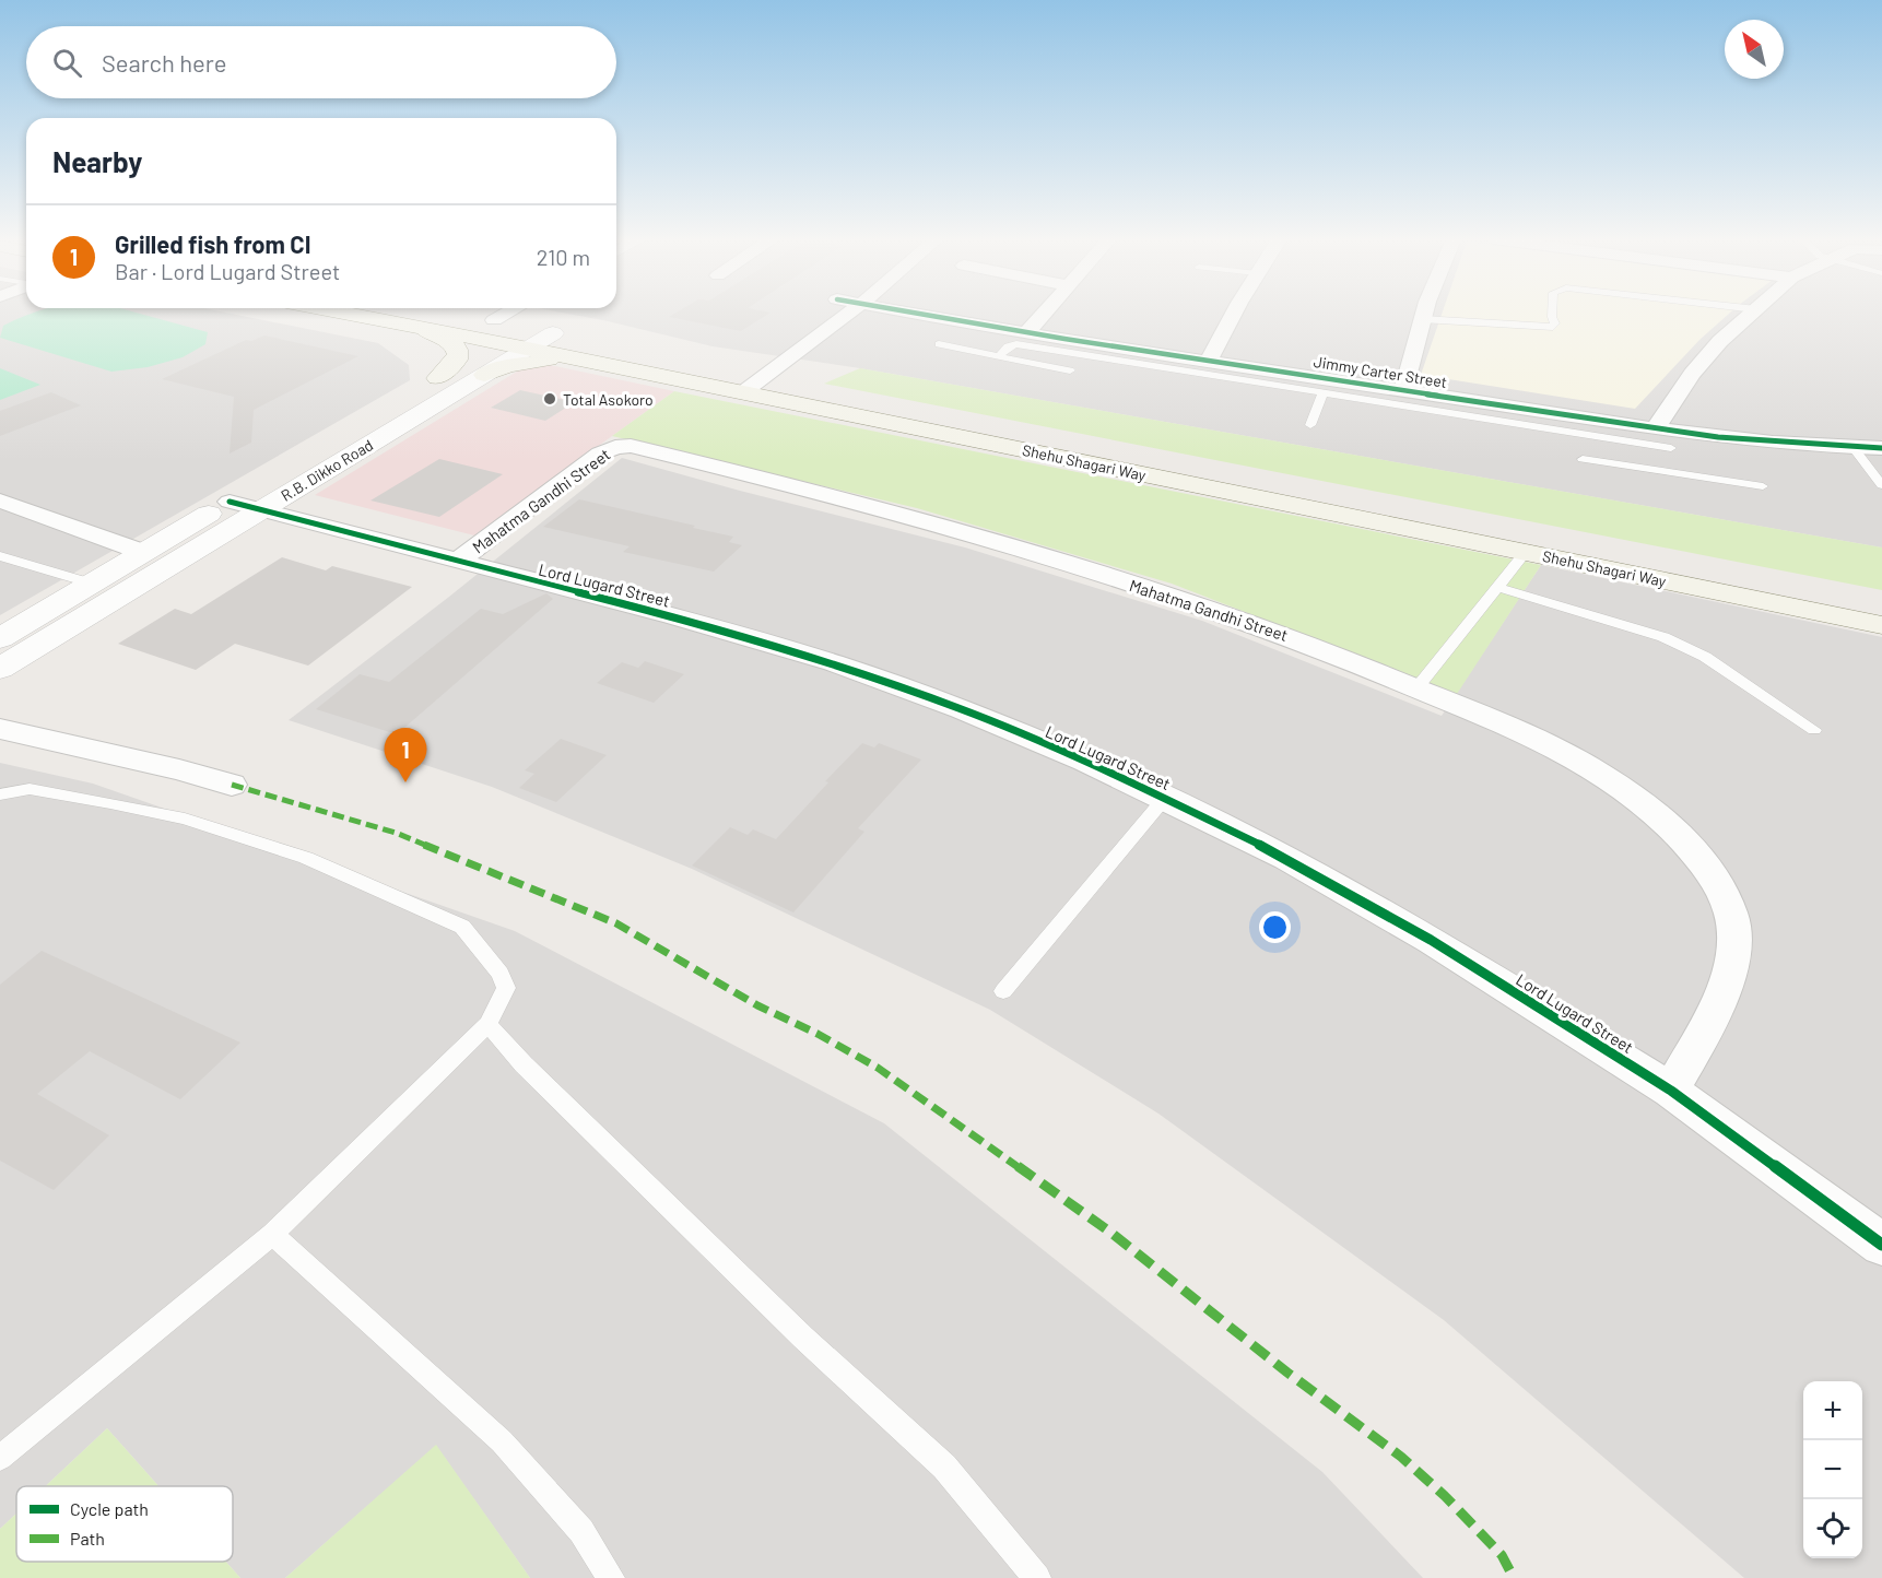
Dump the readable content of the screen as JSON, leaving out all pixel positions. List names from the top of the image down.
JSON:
{
  "streets": {
    "main road": ["Shehu Shagari Way"],
    "street": [
      "Jimmy Carter Street",
      "R.B. Dikko Road",
      "Mahatma Gandhi Street",
      "Lord Lugard Street"
    ]
  },
  "crossings": [
    ["Shehu Shagari Way", "R.B. Dikko Road"],
    ["R.B. Dikko Road", "Lord Lugard Street"],
    ["Mahatma Gandhi Street", "Lord Lugard Street"]
  ],
  "places": ["Total Asokoro"],
  "legend": ["Cycle path", "Path"],
  "north": "top left",
  "page": {
    "search": "Search here",
    "heading": "Nearby",
    "list": [
      {
        "mark": "1",
        "name": "Grilled fish from CI",
        "note": "Bar · Lord Lugard Street",
        "value": "210 m"
      }
    ],
    "pins": "1",
    "map_buttons": ["+", "−"]
  }
}
